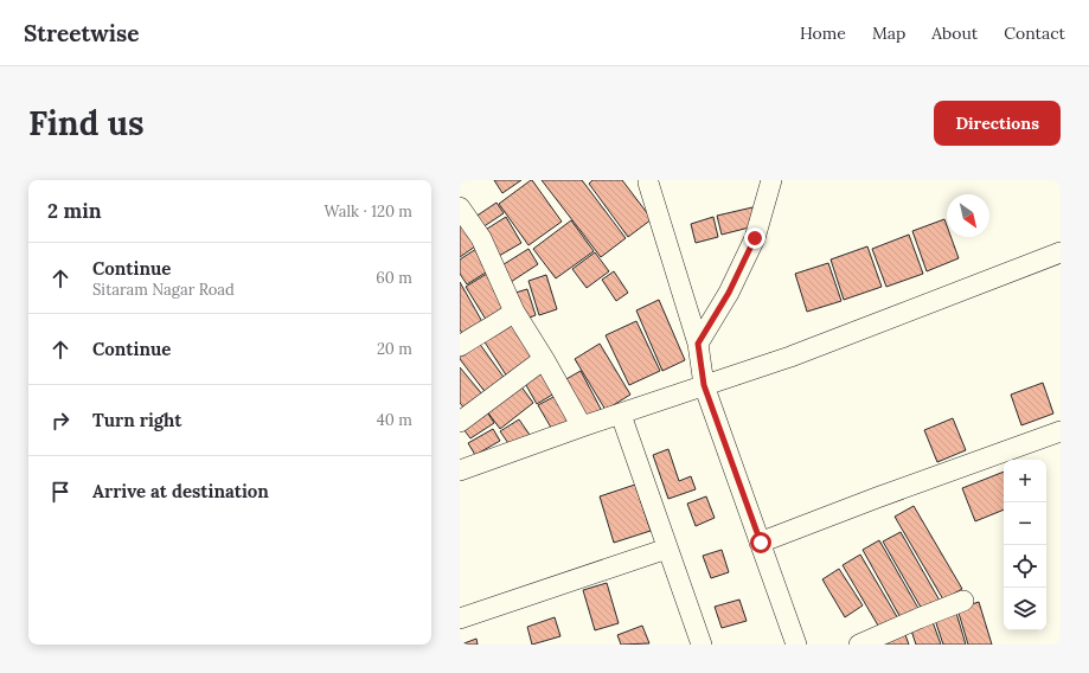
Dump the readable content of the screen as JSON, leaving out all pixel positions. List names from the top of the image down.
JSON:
{
  "north": "bottom right",
  "page": {
    "header": "Streetwise",
    "nav": [
      "Home",
      "Map",
      "About",
      "Contact"
    ],
    "buttons": "Directions",
    "title": "Find us",
    "heading": ["2 min", "Walk · 120 m"],
    "list": [
      ["Continue", "Sitaram Nagar Road", "60 m"],
      ["Continue", "20 m"],
      ["Turn right", "40 m"],
      "Arrive at destination"
    ],
    "map_buttons": ["+", "−"]
  }
}
